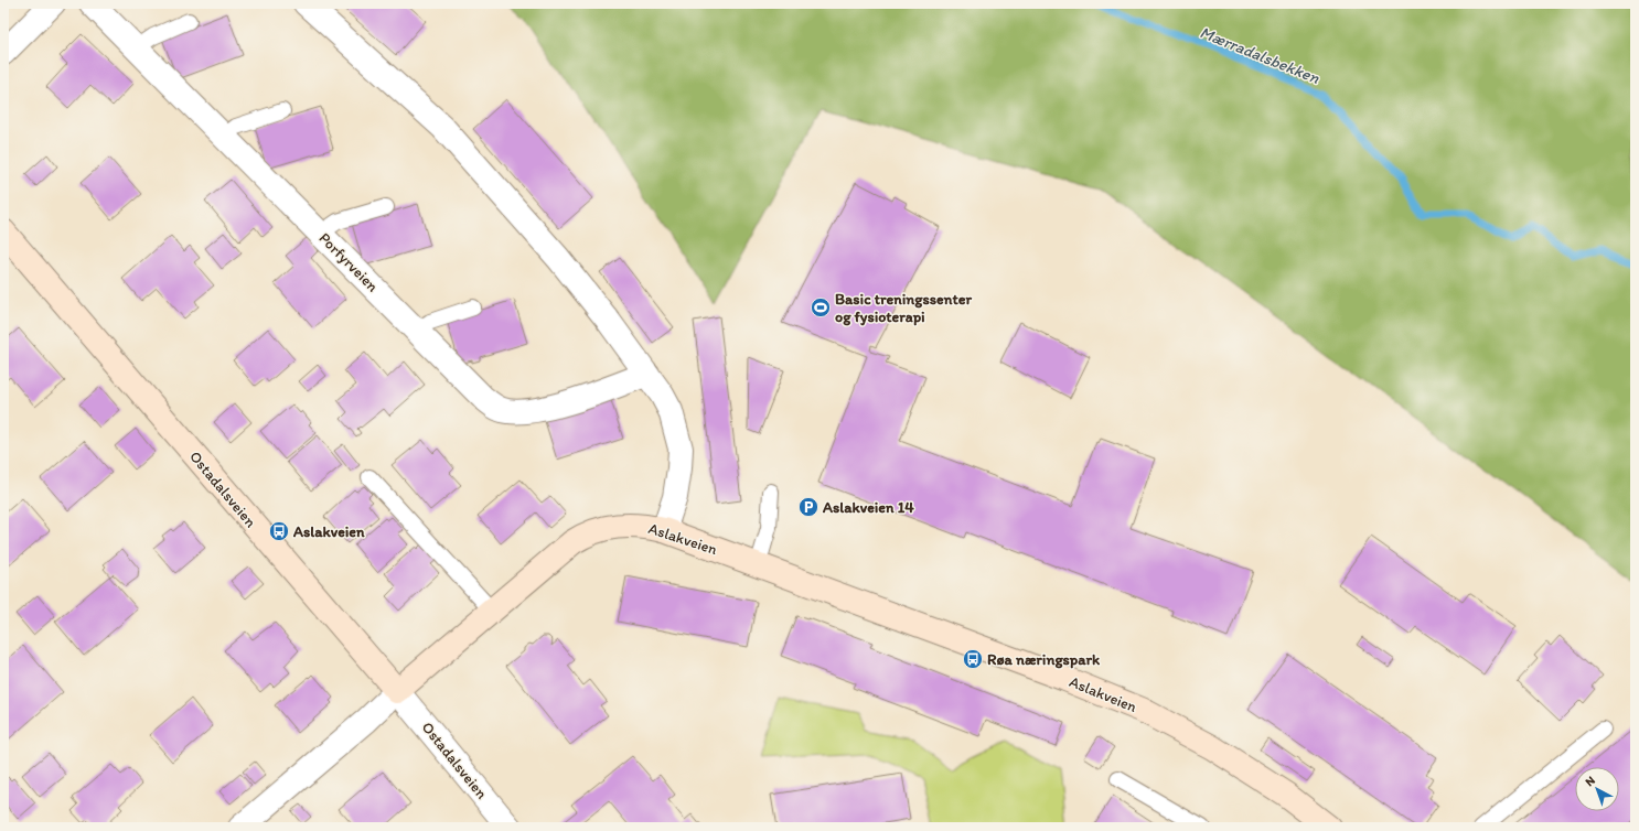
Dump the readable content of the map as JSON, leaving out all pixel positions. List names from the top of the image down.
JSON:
{
  "streets": {
    "street": ["Porfyrveien", "Ostadalsveien", "Aslakveien"]
  },
  "crossings": [
    ["Ostadalsveien", "Aslakveien"]
  ],
  "water": ["Mærradalsbekken"],
  "places": {
    "sports": ["Basic treningssenter og fysioterapi"],
    "parking": ["Aslakveien 14"],
    "bus stop": ["Aslakveien", "Røa næringspark"]
  },
  "north": "top left"
}
